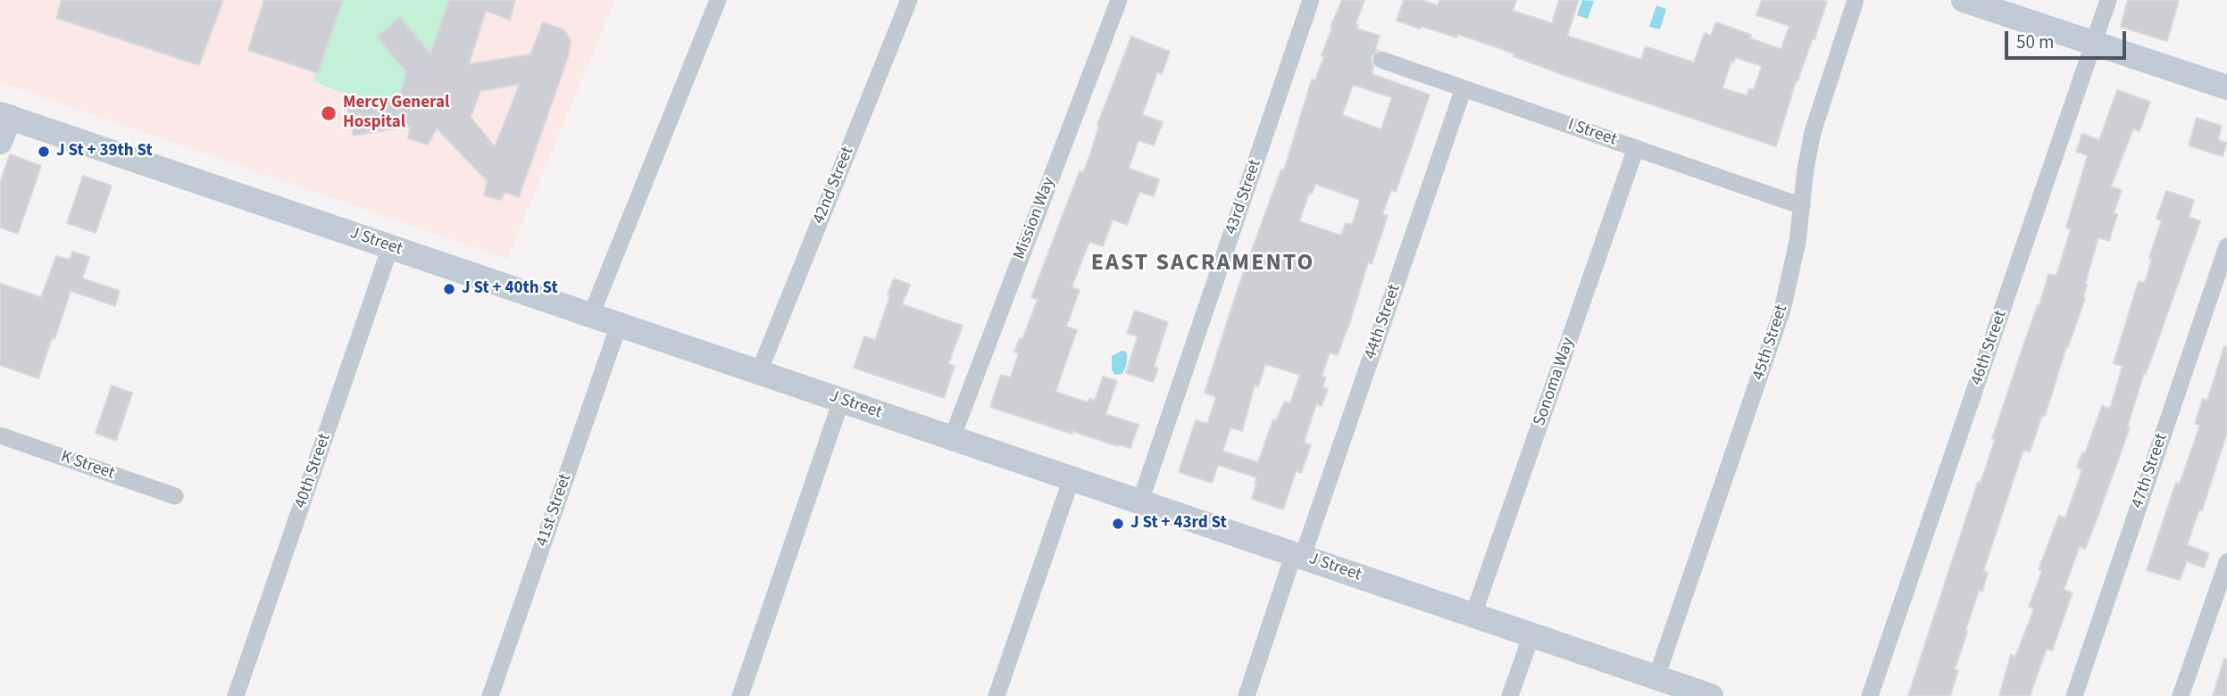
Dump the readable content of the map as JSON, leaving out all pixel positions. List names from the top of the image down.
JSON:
{
  "streets": {
    "main road": ["J Street"],
    "street": [
      "I Street",
      "42nd Street",
      "43rd Street",
      "Mission Way",
      "44th Street",
      "45th Street",
      "46th Street",
      "Sonoma Way",
      "K Street",
      "40th Street",
      "47th Street",
      "41st Street"
    ]
  },
  "crossings": [
    ["I Street", "44th Street"],
    ["I Street", "45th Street"],
    ["I Street", "Sonoma Way"],
    ["42nd Street", "J Street"],
    ["43rd Street", "J Street"],
    ["Mission Way", "J Street"],
    ["J Street", "44th Street"],
    ["J Street", "45th Street"],
    ["J Street", "Sonoma Way"],
    ["J Street", "40th Street"],
    ["J Street", "41st Street"]
  ],
  "districts": ["EAST SACRAMENTO"],
  "places": [
    "Mercy General Hospital",
    "J St + 39th St",
    "J St + 40th St",
    "J St + 43rd St"
  ],
  "scale_bar": "50 m"
}
